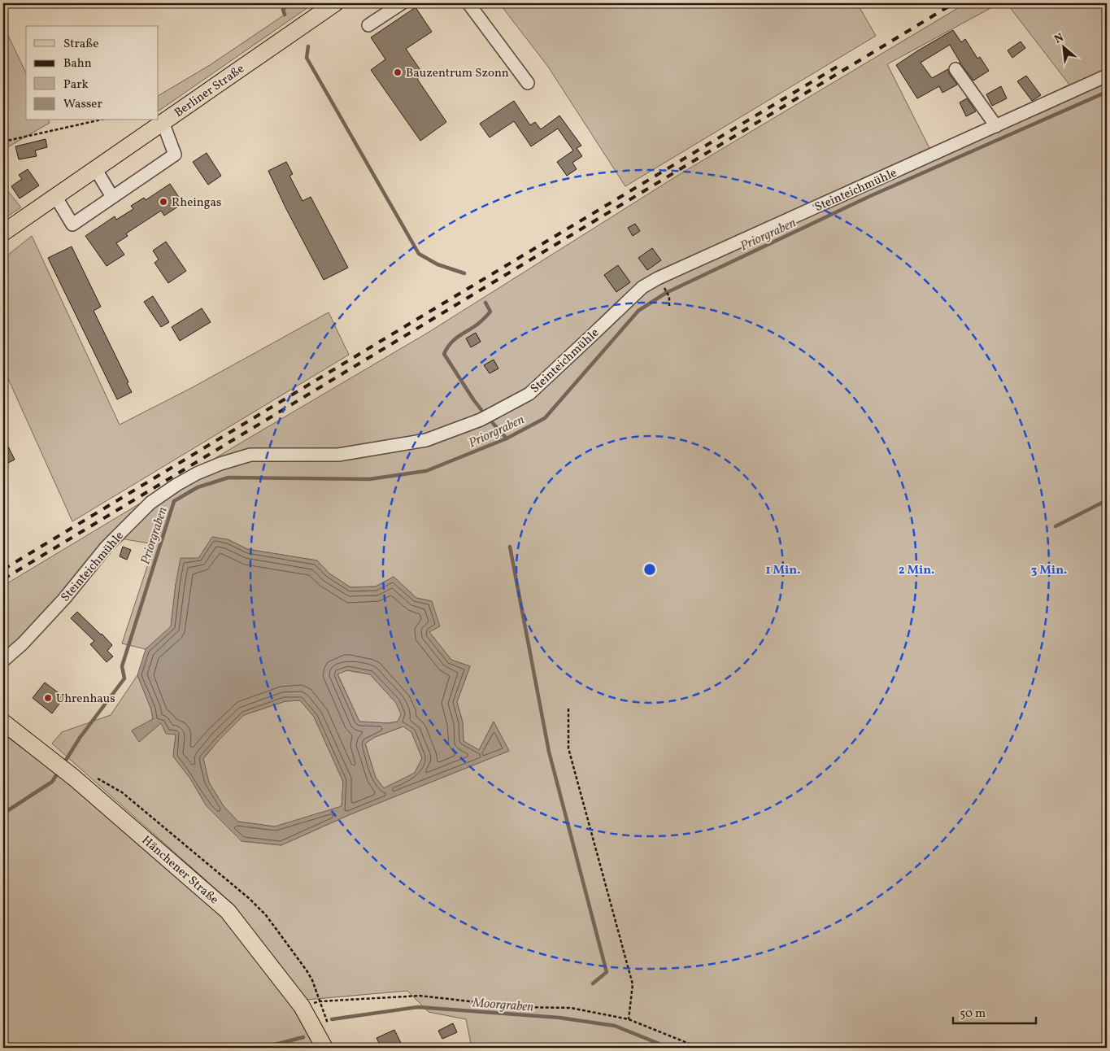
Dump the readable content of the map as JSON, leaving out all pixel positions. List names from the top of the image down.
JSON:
{
  "streets": {
    "main road": ["Berliner Straße", "Hänchener Straße"],
    "street": ["Steinteichmühle"]
  },
  "water": ["Priorgraben", "Moorgraben"],
  "places": ["Bauzentrum Szonn", "Rheingas", "Uhrenhaus"],
  "legend": [
    "Straße",
    "Bahn",
    "Park",
    "Wasser"
  ],
  "scale_bar": "50 m",
  "north": "top left",
  "rings": ["1 Min.", "2 Min.", "3 Min."]
}
